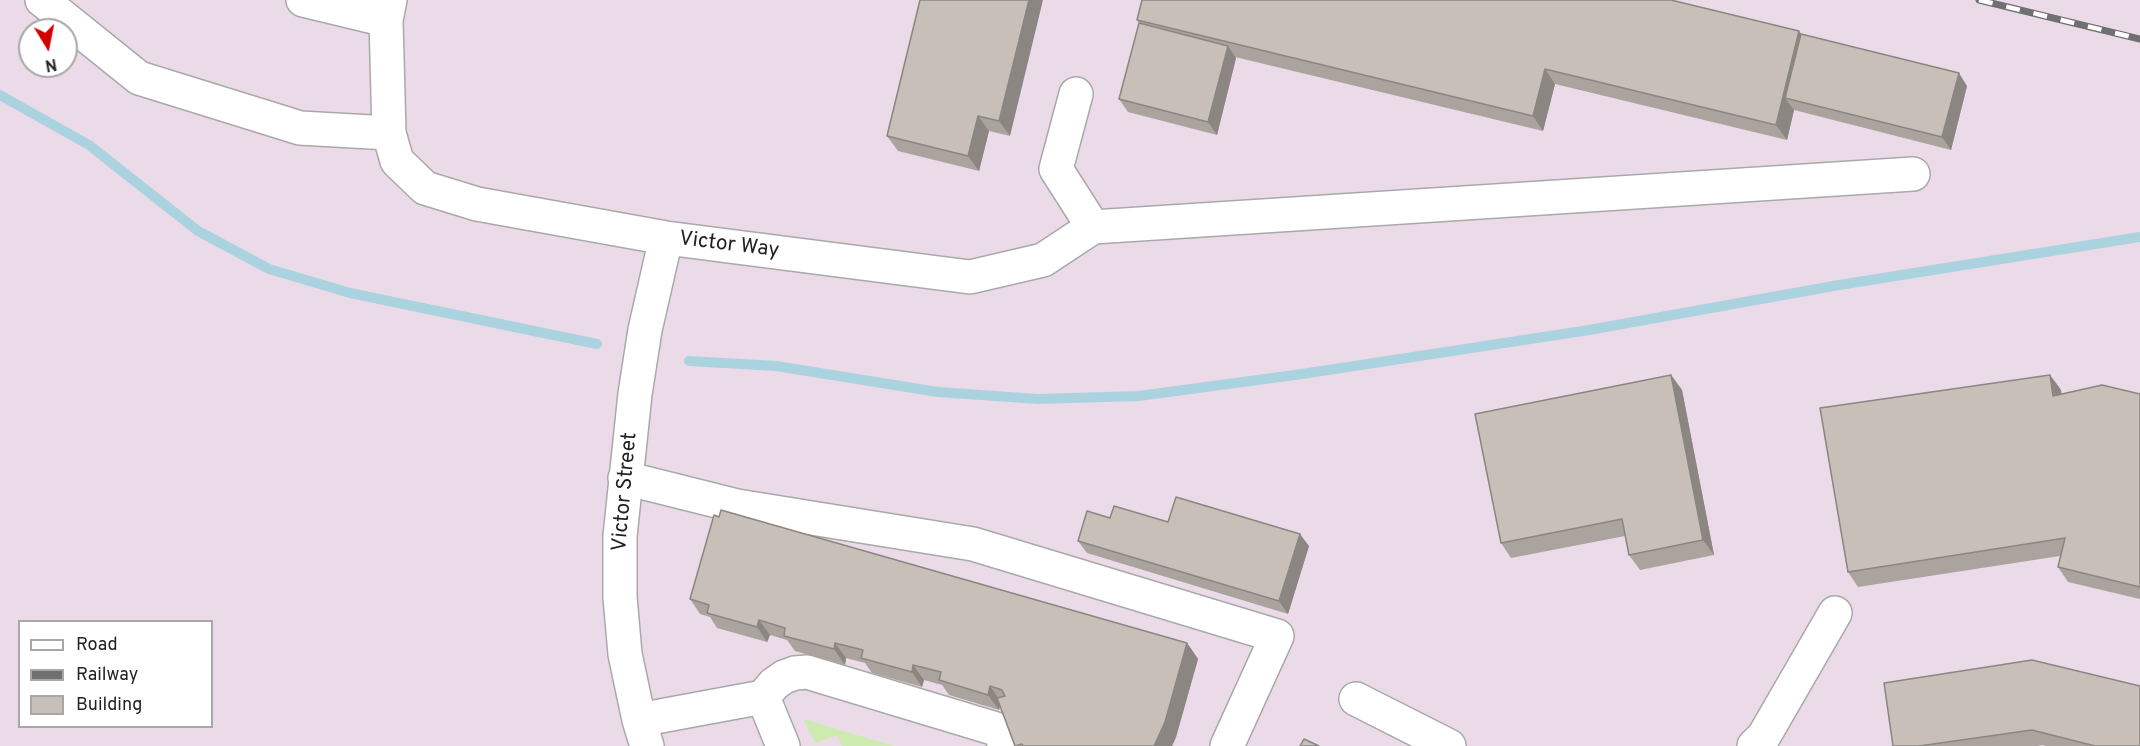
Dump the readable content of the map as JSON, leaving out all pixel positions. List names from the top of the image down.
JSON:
{
  "streets": {
    "street": ["Victor Way", "Victor Street"]
  },
  "crossings": [
    ["Victor Way", "Victor Street"]
  ],
  "legend": ["Road", "Railway", "Building"],
  "north": "bottom"
}
